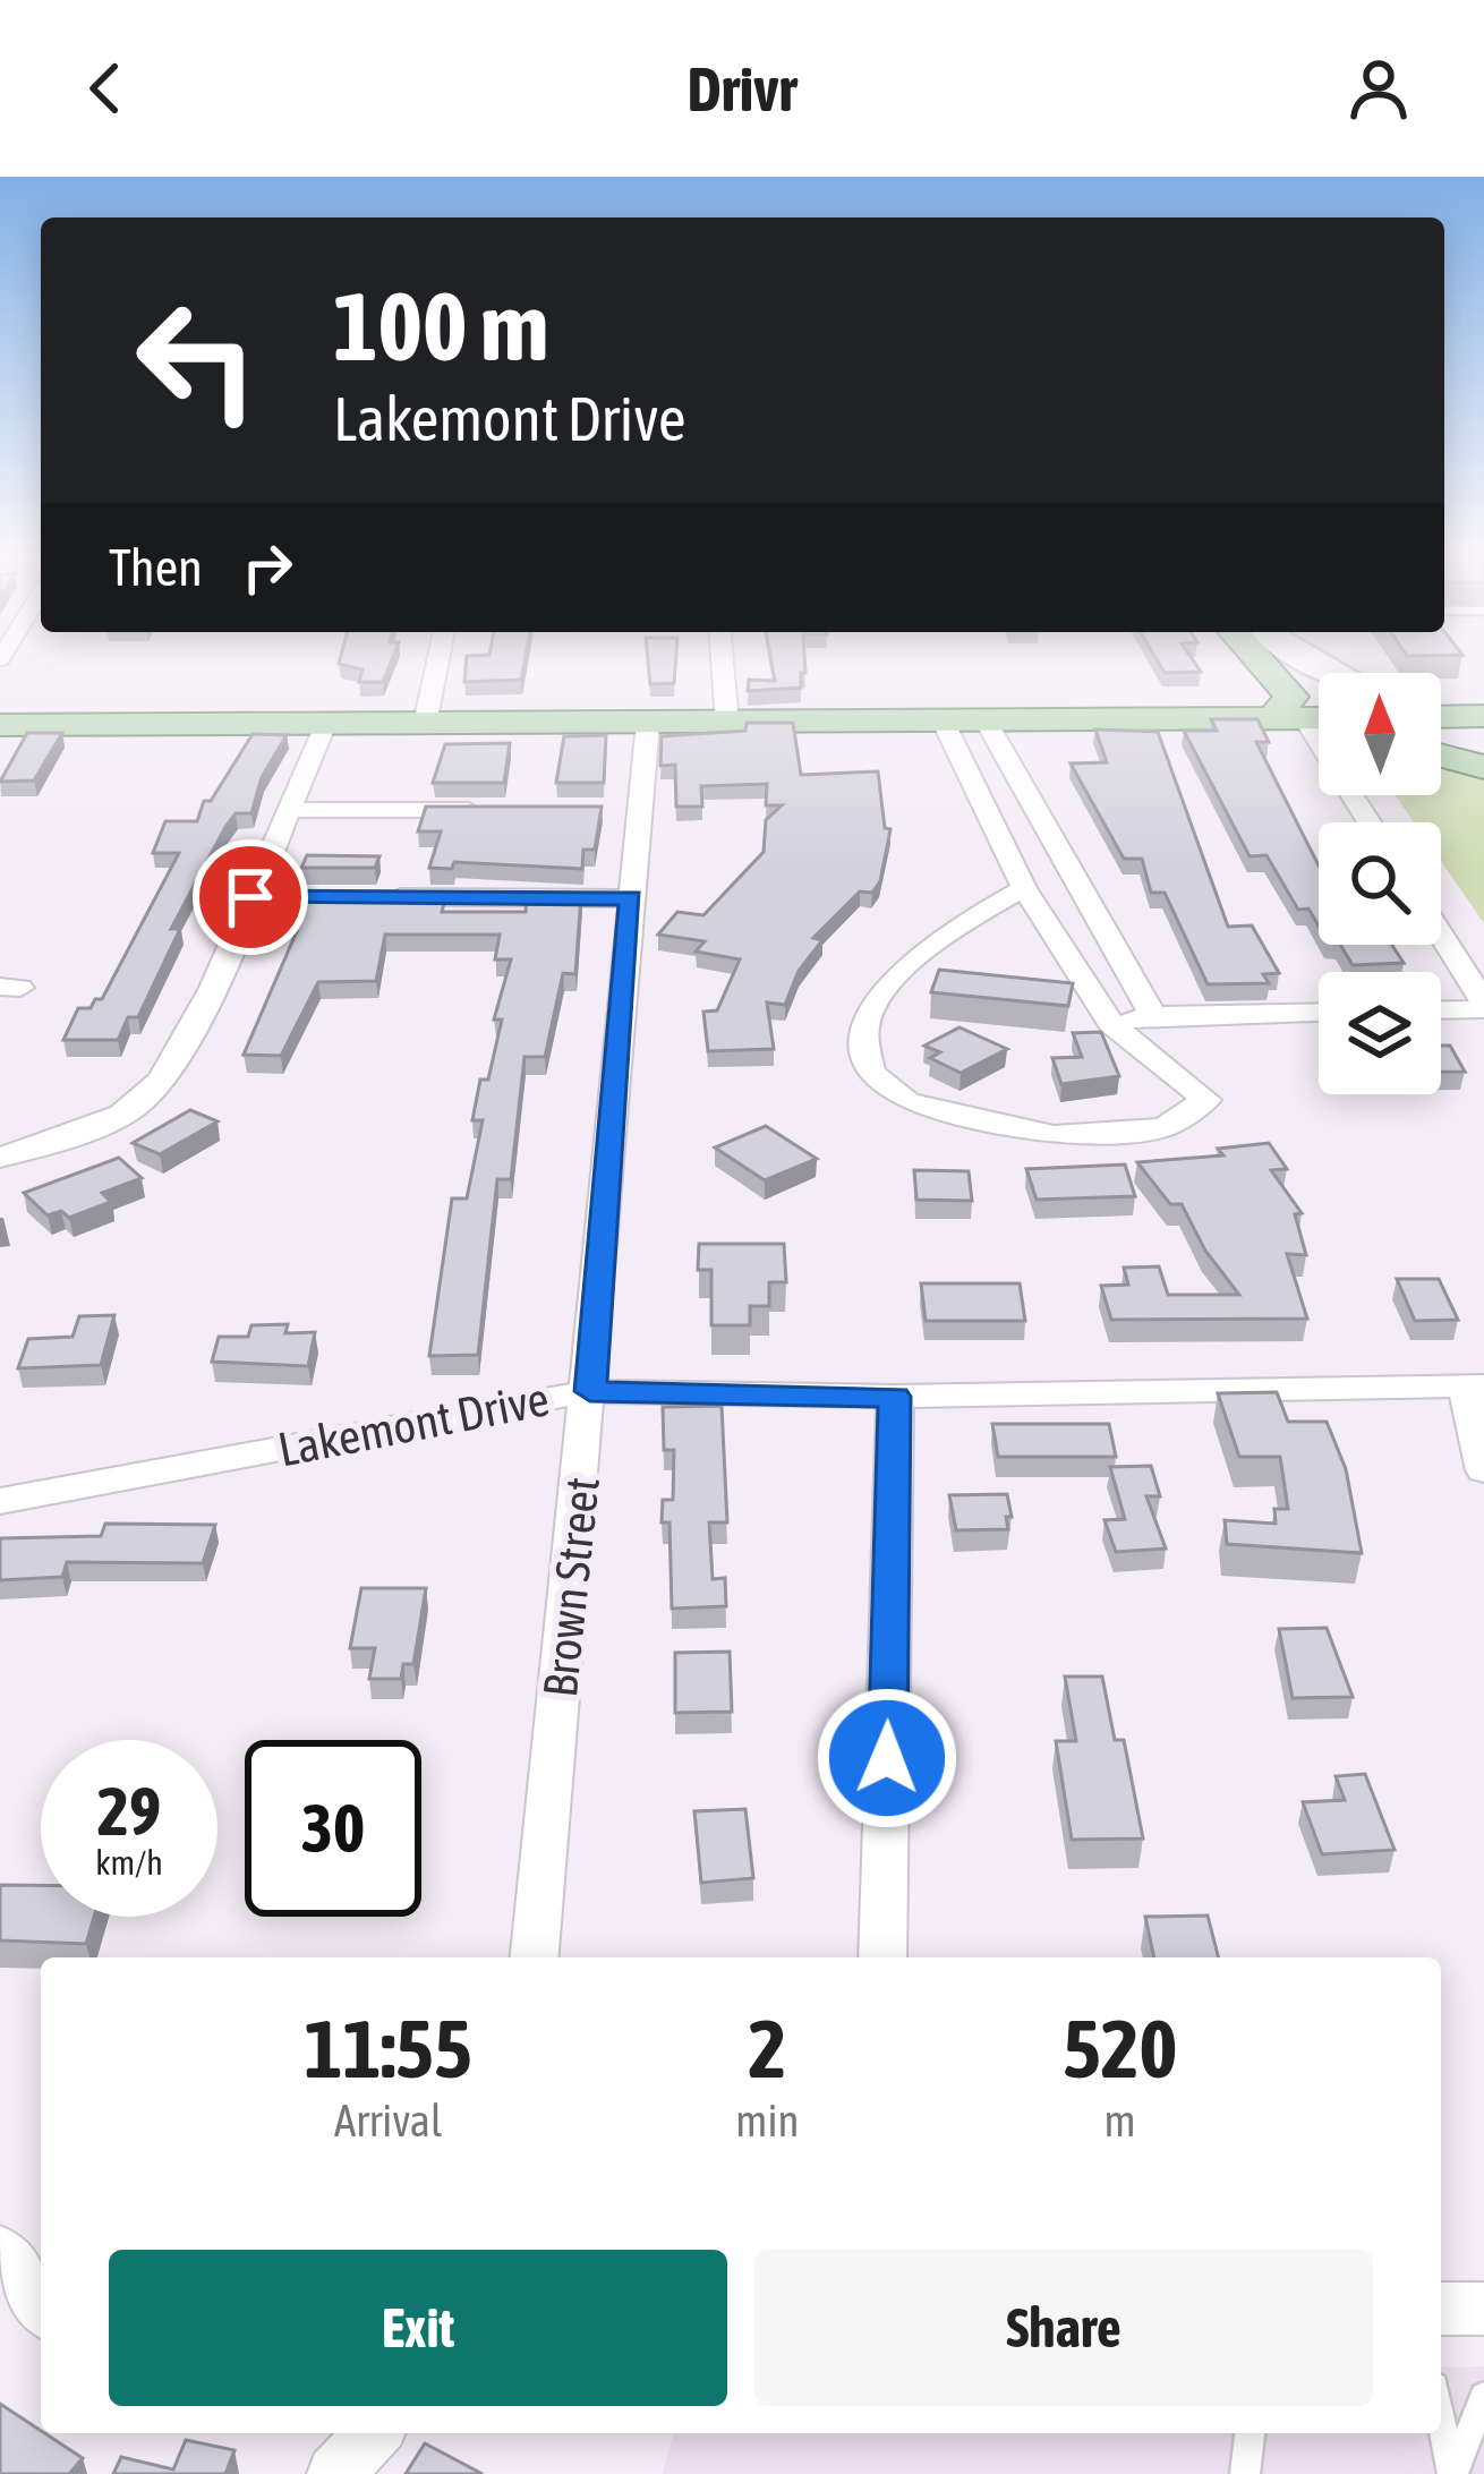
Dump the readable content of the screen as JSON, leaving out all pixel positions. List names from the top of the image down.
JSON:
{
  "streets": {
    "street": ["Lakemont Drive", "Brown Street"]
  },
  "crossings": [
    ["Lakemont Drive", "Brown Street"]
  ],
  "north": "top",
  "page": {
    "header": "Drivr",
    "turn": ["100 m", "Lakemont Drive"],
    "then": "Then",
    "speed": "29 km/h",
    "limit": "30",
    "eta": [
      "11:55",
      "Arrival",
      "2",
      "min",
      "520",
      "m"
    ],
    "buttons": ["Exit", "Share"]
  }
}
